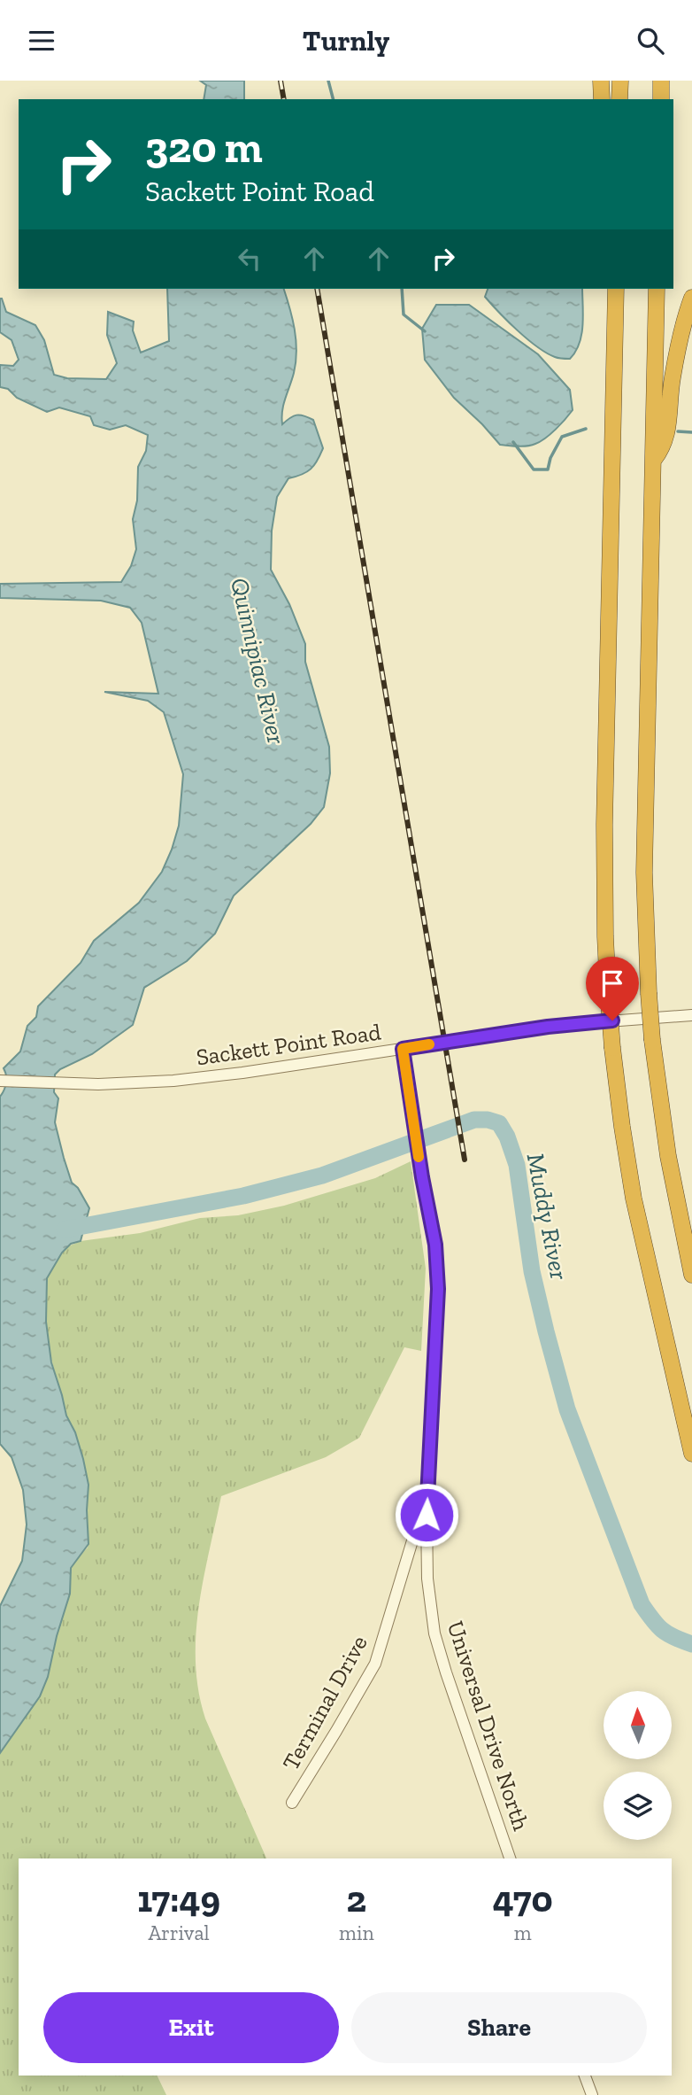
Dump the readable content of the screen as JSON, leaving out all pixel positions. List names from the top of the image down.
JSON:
{
  "streets": {
    "street": ["Sackett Point Road", "Terminal Drive", "Universal Drive North"]
  },
  "crossings": [
    ["Sackett Point Road", "Universal Drive North"],
    ["Terminal Drive", "Universal Drive North"]
  ],
  "water": ["Quinnipiac River", "Muddy River"],
  "north": "top",
  "page": {
    "header": "Turnly",
    "turn": ["320 m", "Sackett Point Road"],
    "eta": [
      "17:49",
      "Arrival",
      "2",
      "min",
      "470",
      "m"
    ],
    "buttons": ["Exit", "Share"]
  }
}
